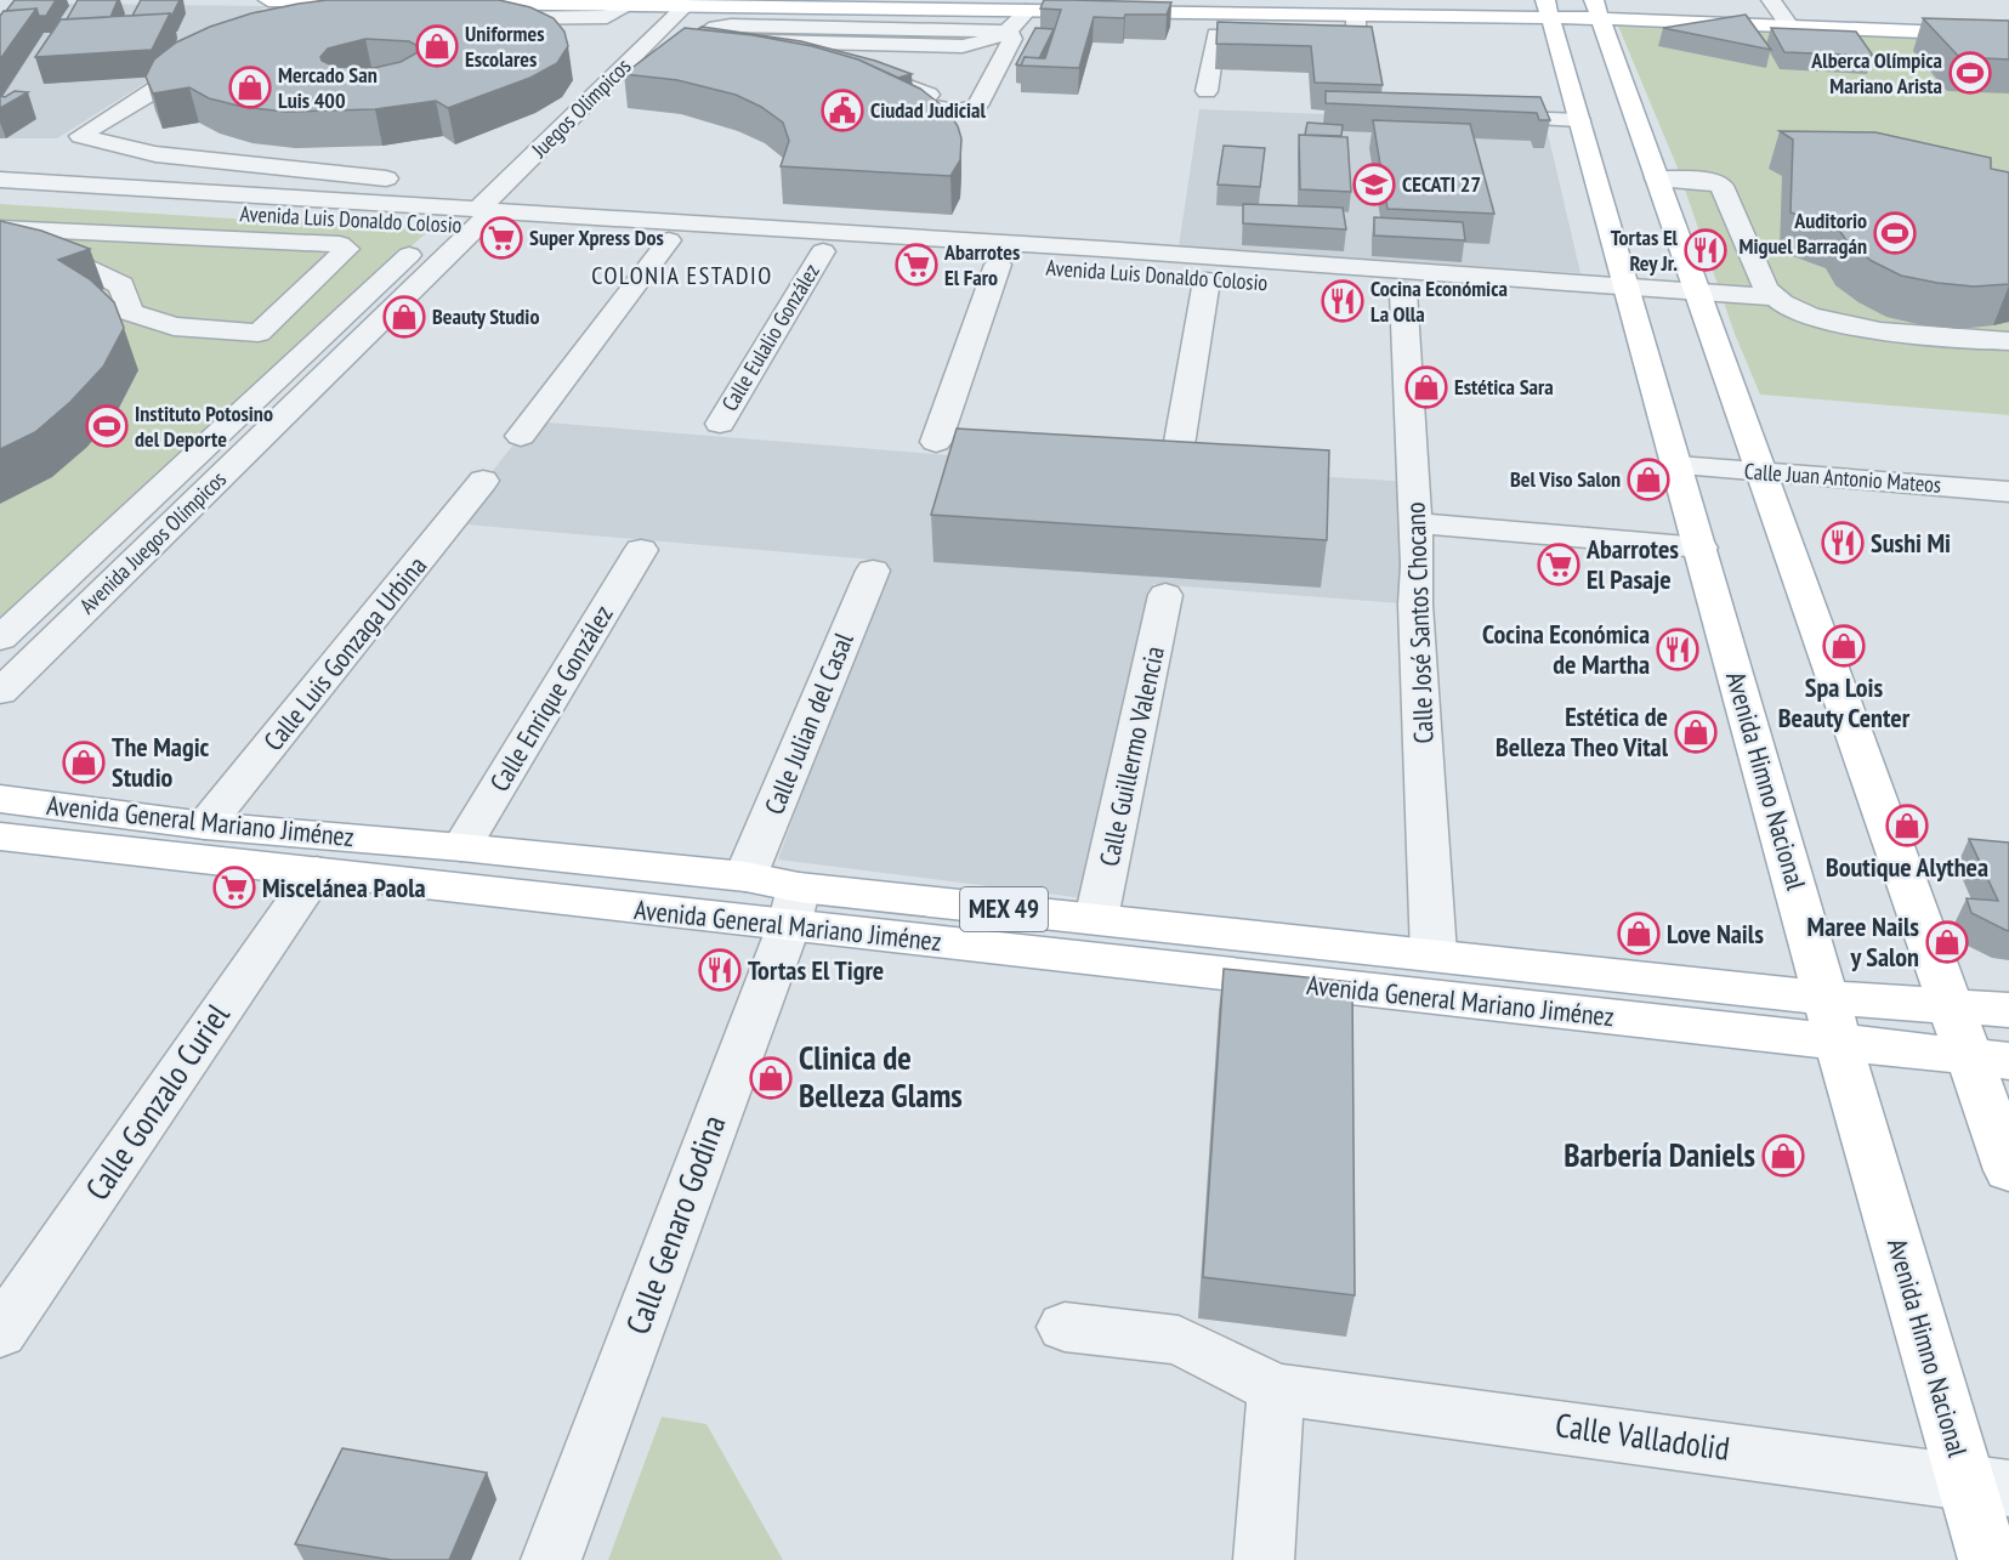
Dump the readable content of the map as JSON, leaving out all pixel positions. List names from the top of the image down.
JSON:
{
  "streets": {
    "main road": ["Avenida Himno Nacional", "Avenida General Mariano Jiménez", "MEX 49"],
    "street": [
      "Juegos Olimpicos",
      "Avenida Luis Donaldo Colosio",
      "Calle Eulalio González",
      "Calle Juan Antonio Mateos",
      "Avenida Juegos Olímpicos",
      "Calle José Santos Chocano",
      "Calle Luis Gonzaga Urbina",
      "Calle Enrique González",
      "Calle Julian del Casal",
      "Calle Guillermo Valencia",
      "Calle Gonzalo Curiel",
      "Calle Genaro Godina",
      "Calle Valladolid"
    ]
  },
  "crossings": [
    ["Juegos Olimpicos", "Avenida Luis Donaldo Colosio"],
    ["Juegos Olimpicos", "Avenida Juegos Olímpicos"],
    ["Avenida Luis Donaldo Colosio", "Calle Eulalio González"],
    ["Avenida Luis Donaldo Colosio", "Avenida Juegos Olímpicos"],
    ["Avenida Luis Donaldo Colosio", "Calle José Santos Chocano"],
    ["Avenida Luis Donaldo Colosio", "Avenida Himno Nacional"],
    ["Calle Juan Antonio Mateos", "Avenida Himno Nacional"],
    ["Calle José Santos Chocano", "Avenida General Mariano Jiménez"],
    ["Calle Luis Gonzaga Urbina", "Avenida General Mariano Jiménez"],
    ["Calle Enrique González", "Avenida General Mariano Jiménez"],
    ["Calle Julian del Casal", "Avenida General Mariano Jiménez"],
    ["Calle Guillermo Valencia", "Avenida General Mariano Jiménez"],
    ["Avenida Himno Nacional", "Avenida General Mariano Jiménez"],
    ["Avenida Himno Nacional", "Calle Valladolid"],
    ["Avenida General Mariano Jiménez", "Calle Gonzalo Curiel"],
    ["Avenida General Mariano Jiménez", "Calle Genaro Godina"]
  ],
  "districts": ["COLONIA ESTADIO"],
  "places": {
    "shop": [
      "Uniformes Escolares",
      "Mercado San Luis 400",
      "Beauty Studio",
      "Estética Sara",
      "Bel Viso Salon",
      "Spa Lois Beauty Center",
      "Estética de Belleza Theo Vital",
      "The Magic Studio",
      "Boutique Alythea",
      "Love Nails",
      "Maree Nails y Salon",
      "Clinica de Belleza Glams",
      "Barbería Daniels"
    ],
    "sports": ["Alberca Olímpica Mariano Arista", "Auditorio Miguel Barragán", "Instituto Potosino del Deporte"],
    "public building": ["Ciudad Judicial"],
    "school or university": ["CECATI 27"],
    "supermarket": [
      "Super Xpress Dos",
      "Abarrotes El Faro",
      "Abarrotes El Pasaje",
      "Miscelánea Paola"
    ],
    "restaurant": [
      "Tortas El Rey Jr.",
      "Cocina Económica La Olla",
      "Sushi Mi",
      "Cocina Económica de Martha",
      "Tortas El Tigre"
    ]
  }
}
